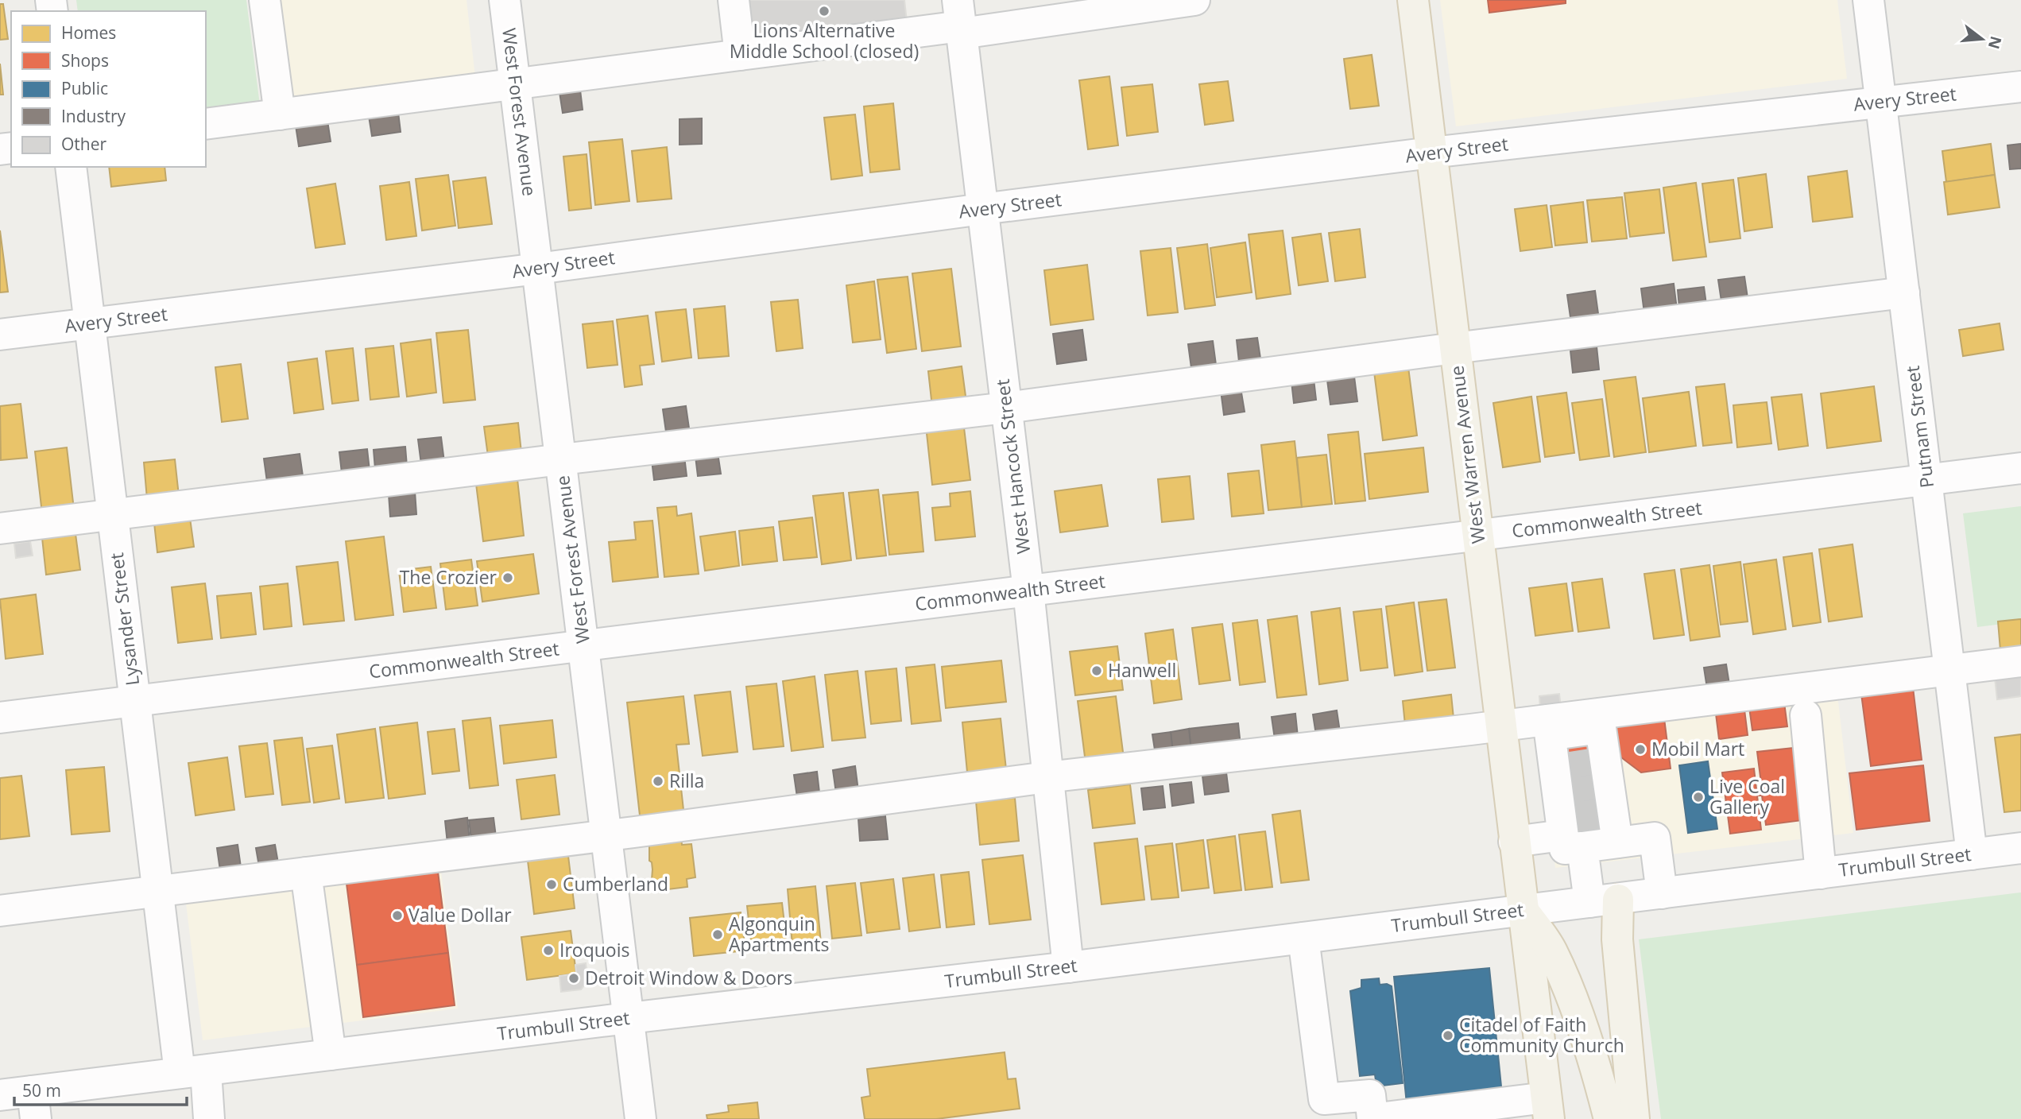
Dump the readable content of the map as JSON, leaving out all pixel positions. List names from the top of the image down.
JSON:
{
  "streets": {
    "main road": ["West Warren Avenue"],
    "street": [
      "Avery Street",
      "West Forest Avenue",
      "Putnam Street",
      "West Hancock Street",
      "Commonwealth Street",
      "Lysander Street",
      "Trumbull Street"
    ]
  },
  "crossings": [
    ["Avery Street", "West Forest Avenue"],
    ["Avery Street", "Putnam Street"],
    ["Avery Street", "West Warren Avenue"],
    ["Avery Street", "West Hancock Street"],
    ["Avery Street", "Lysander Street"],
    ["West Forest Avenue", "Commonwealth Street"],
    ["West Forest Avenue", "Trumbull Street"],
    ["Putnam Street", "Commonwealth Street"],
    ["Putnam Street", "Trumbull Street"],
    ["West Warren Avenue", "Commonwealth Street"],
    ["West Warren Avenue", "Trumbull Street"],
    ["West Hancock Street", "Commonwealth Street"],
    ["West Hancock Street", "Trumbull Street"],
    ["Commonwealth Street", "Lysander Street"],
    ["Lysander Street", "Trumbull Street"]
  ],
  "places": [
    "Lions Alternative Middle School (closed)",
    "The Crozier",
    "Hanwell",
    "Mobil Mart",
    "Rilla",
    "Live Coal Gallery",
    "Cumberland",
    "Value Dollar",
    "Algonquin Apartments",
    "Iroquois",
    "Detroit Window & Doors",
    "Citadel of Faith Community Church"
  ],
  "legend": [
    "Homes",
    "Shops",
    "Public",
    "Industry",
    "Other"
  ],
  "scale_bar": "50 m",
  "north": "right"
}
